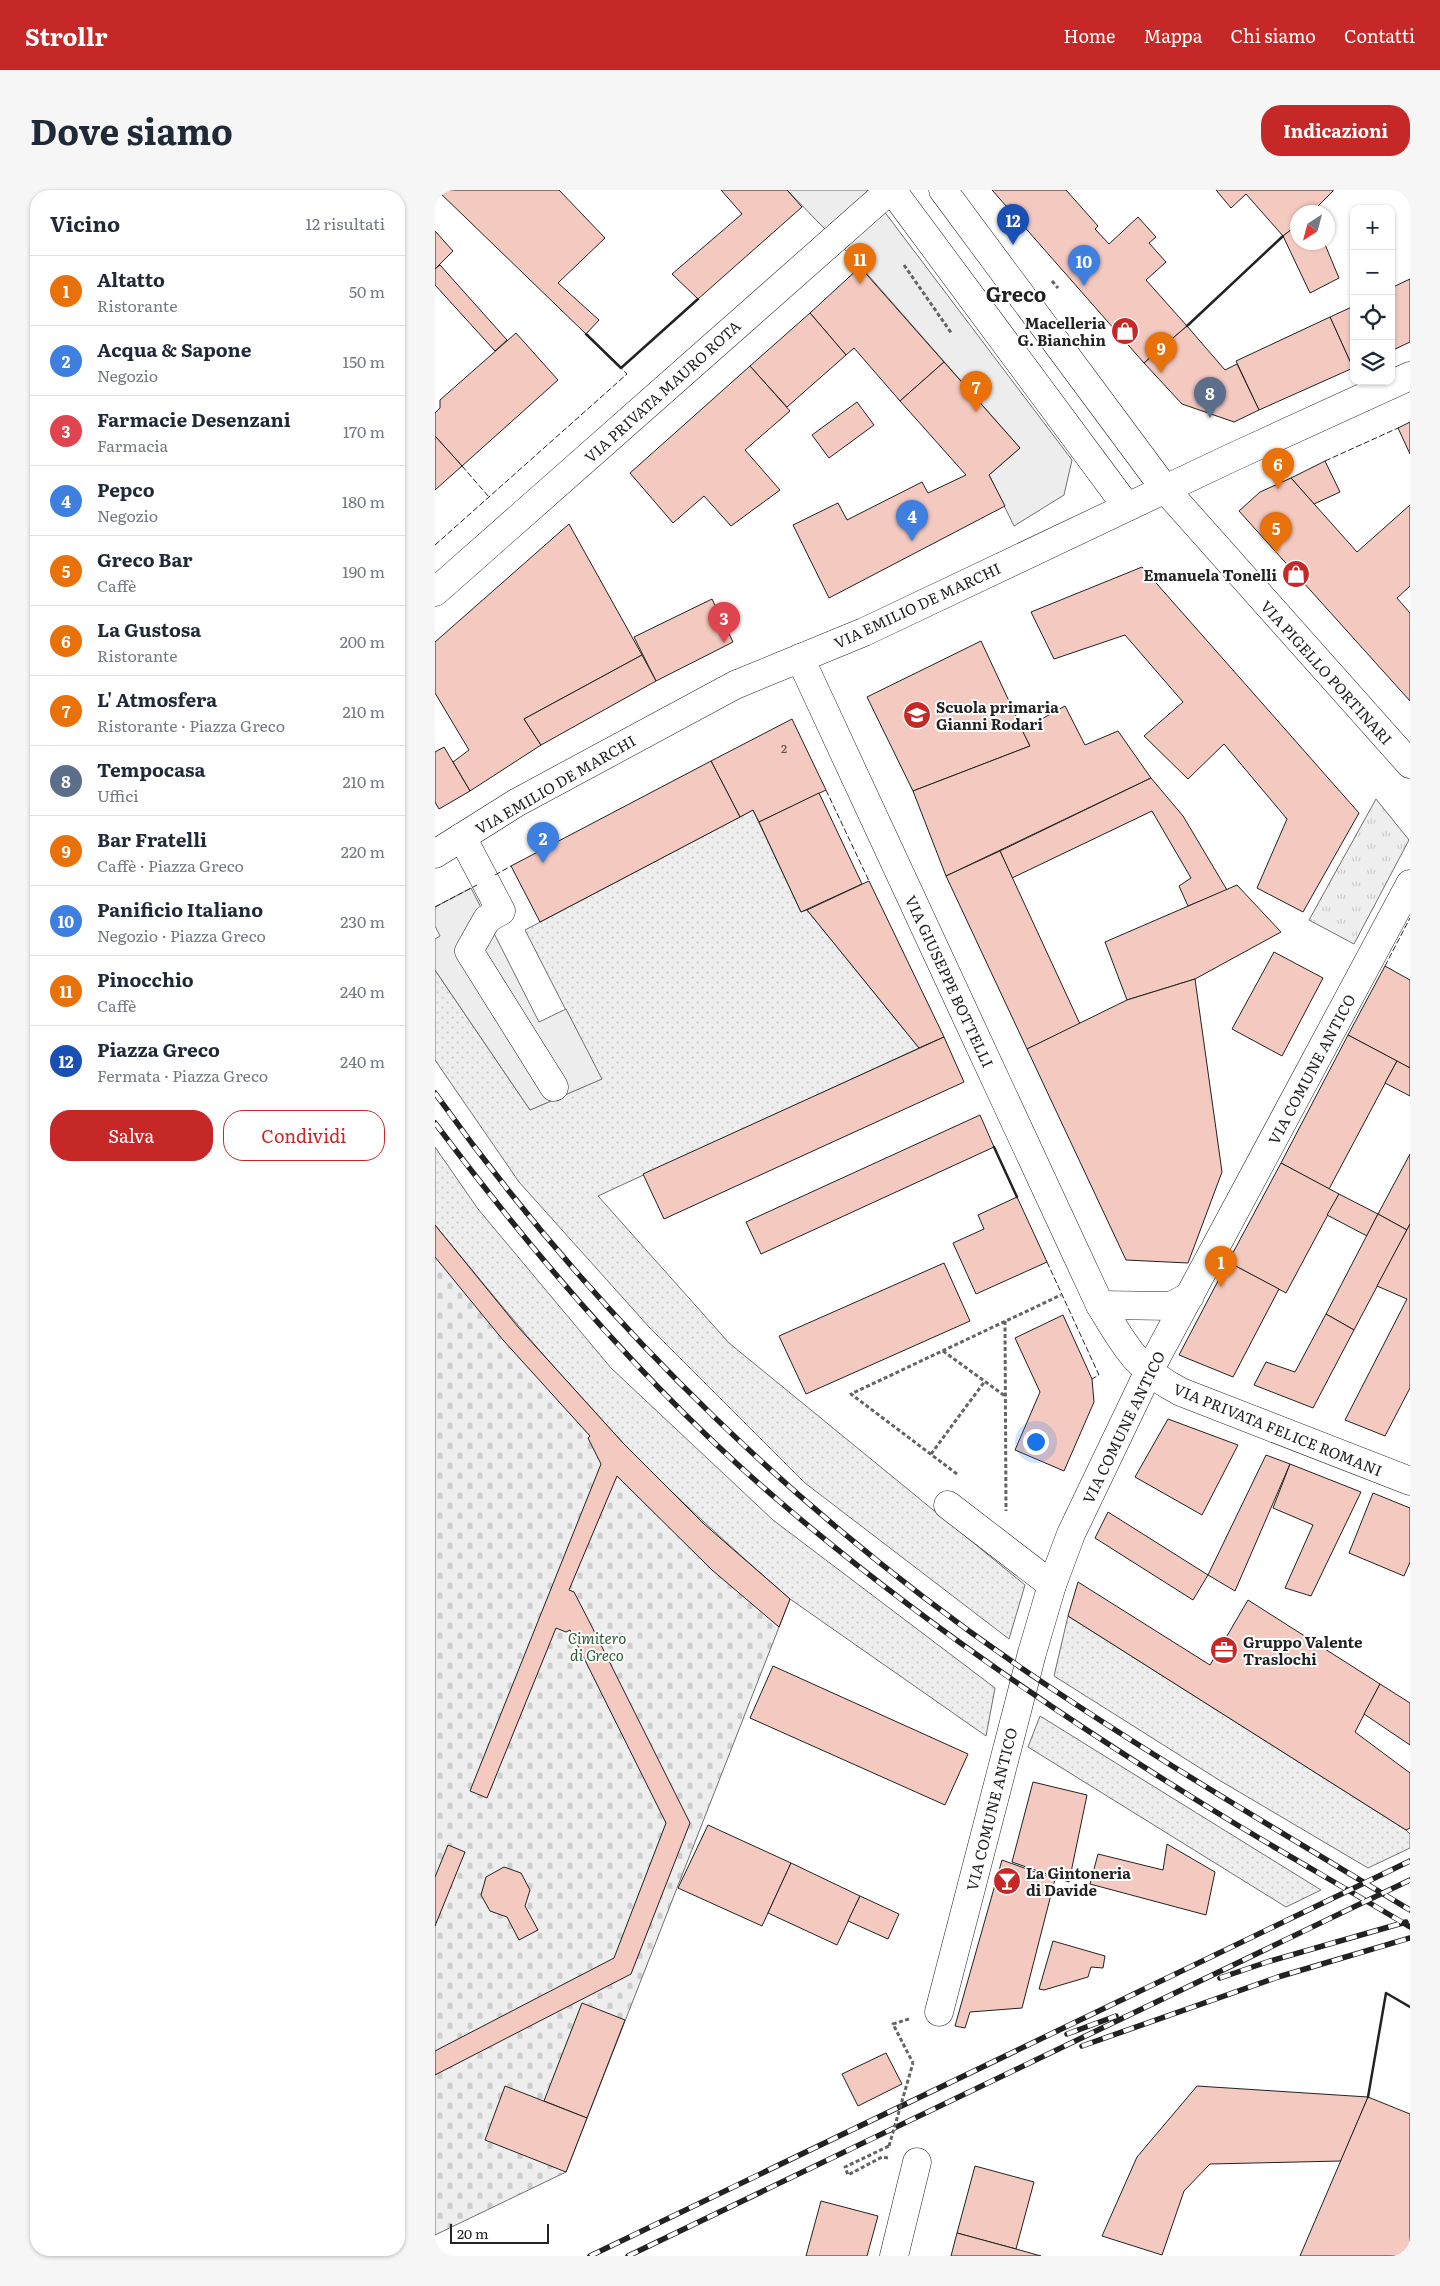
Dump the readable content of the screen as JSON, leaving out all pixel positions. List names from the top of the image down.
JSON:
{
  "streets": {
    "street": [
      "VIA PRIVATA MAURO ROTA",
      "VIA EMILIO DE MARCHI",
      "VIA PIGELLO PORTINARI",
      "VIA GIUSEPPE BOTTELLI",
      "VIA COMUNE ANTICO",
      "VIA PRIVATA FELICE ROMANI"
    ]
  },
  "crossings": [
    ["VIA EMILIO DE MARCHI", "VIA PIGELLO PORTINARI"],
    ["VIA EMILIO DE MARCHI", "VIA GIUSEPPE BOTTELLI"],
    ["VIA GIUSEPPE BOTTELLI", "VIA COMUNE ANTICO"],
    ["VIA GIUSEPPE BOTTELLI", "VIA PRIVATA FELICE ROMANI"],
    ["VIA COMUNE ANTICO", "VIA PRIVATA FELICE ROMANI"]
  ],
  "districts": ["Greco"],
  "parks": ["Cimitero di Greco"],
  "places": {
    "shop": ["Macelleria G. Bianchin", "Emanuela Tonelli"],
    "school or university": ["Scuola primaria Gianni Rodari"],
    "office": ["Gruppo Valente Traslochi"],
    "bar": ["La Gintoneria di Davide"]
  },
  "house_numbers": ["2"],
  "scale_bar": "20 m",
  "north": "bottom left",
  "page": {
    "header": "Strollr",
    "nav": [
      "Home",
      "Mappa",
      "Chi siamo",
      "Contatti"
    ],
    "title": "Dove siamo",
    "buttons": [
      "Indicazioni",
      ["Salva", "Condividi"]
    ],
    "heading": ["Vicino", "12 risultati"],
    "pins": [
      "12",
      "11",
      "10",
      "9",
      "7",
      "8",
      "6",
      "4",
      "5",
      "3",
      "2",
      "1"
    ],
    "map_buttons": ["+", "−"],
    "list": [
      {
        "mark": "1",
        "name": "Altatto",
        "note": "Ristorante",
        "value": "50 m"
      },
      {
        "mark": "2",
        "name": "Acqua & Sapone",
        "note": "Negozio",
        "value": "150 m"
      },
      {
        "mark": "3",
        "name": "Farmacie Desenzani",
        "note": "Farmacia",
        "value": "170 m"
      },
      {
        "mark": "4",
        "name": "Pepco",
        "note": "Negozio",
        "value": "180 m"
      },
      {
        "mark": "5",
        "name": "Greco Bar",
        "note": "Caffè",
        "value": "190 m"
      },
      {
        "mark": "6",
        "name": "La Gustosa",
        "note": "Ristorante",
        "value": "200 m"
      },
      {
        "mark": "7",
        "name": "L' Atmosfera",
        "note": "Ristorante · Piazza Greco",
        "value": "210 m"
      },
      {
        "mark": "8",
        "name": "Tempocasa",
        "note": "Uffici",
        "value": "210 m"
      },
      {
        "mark": "9",
        "name": "Bar Fratelli",
        "note": "Caffè · Piazza Greco",
        "value": "220 m"
      },
      {
        "mark": "10",
        "name": "Panificio Italiano",
        "note": "Negozio · Piazza Greco",
        "value": "230 m"
      },
      {
        "mark": "11",
        "name": "Pinocchio",
        "note": "Caffè",
        "value": "240 m"
      },
      {
        "mark": "12",
        "name": "Piazza Greco",
        "note": "Fermata · Piazza Greco",
        "value": "240 m"
      }
    ],
    "scale": "20 m"
  }
}
